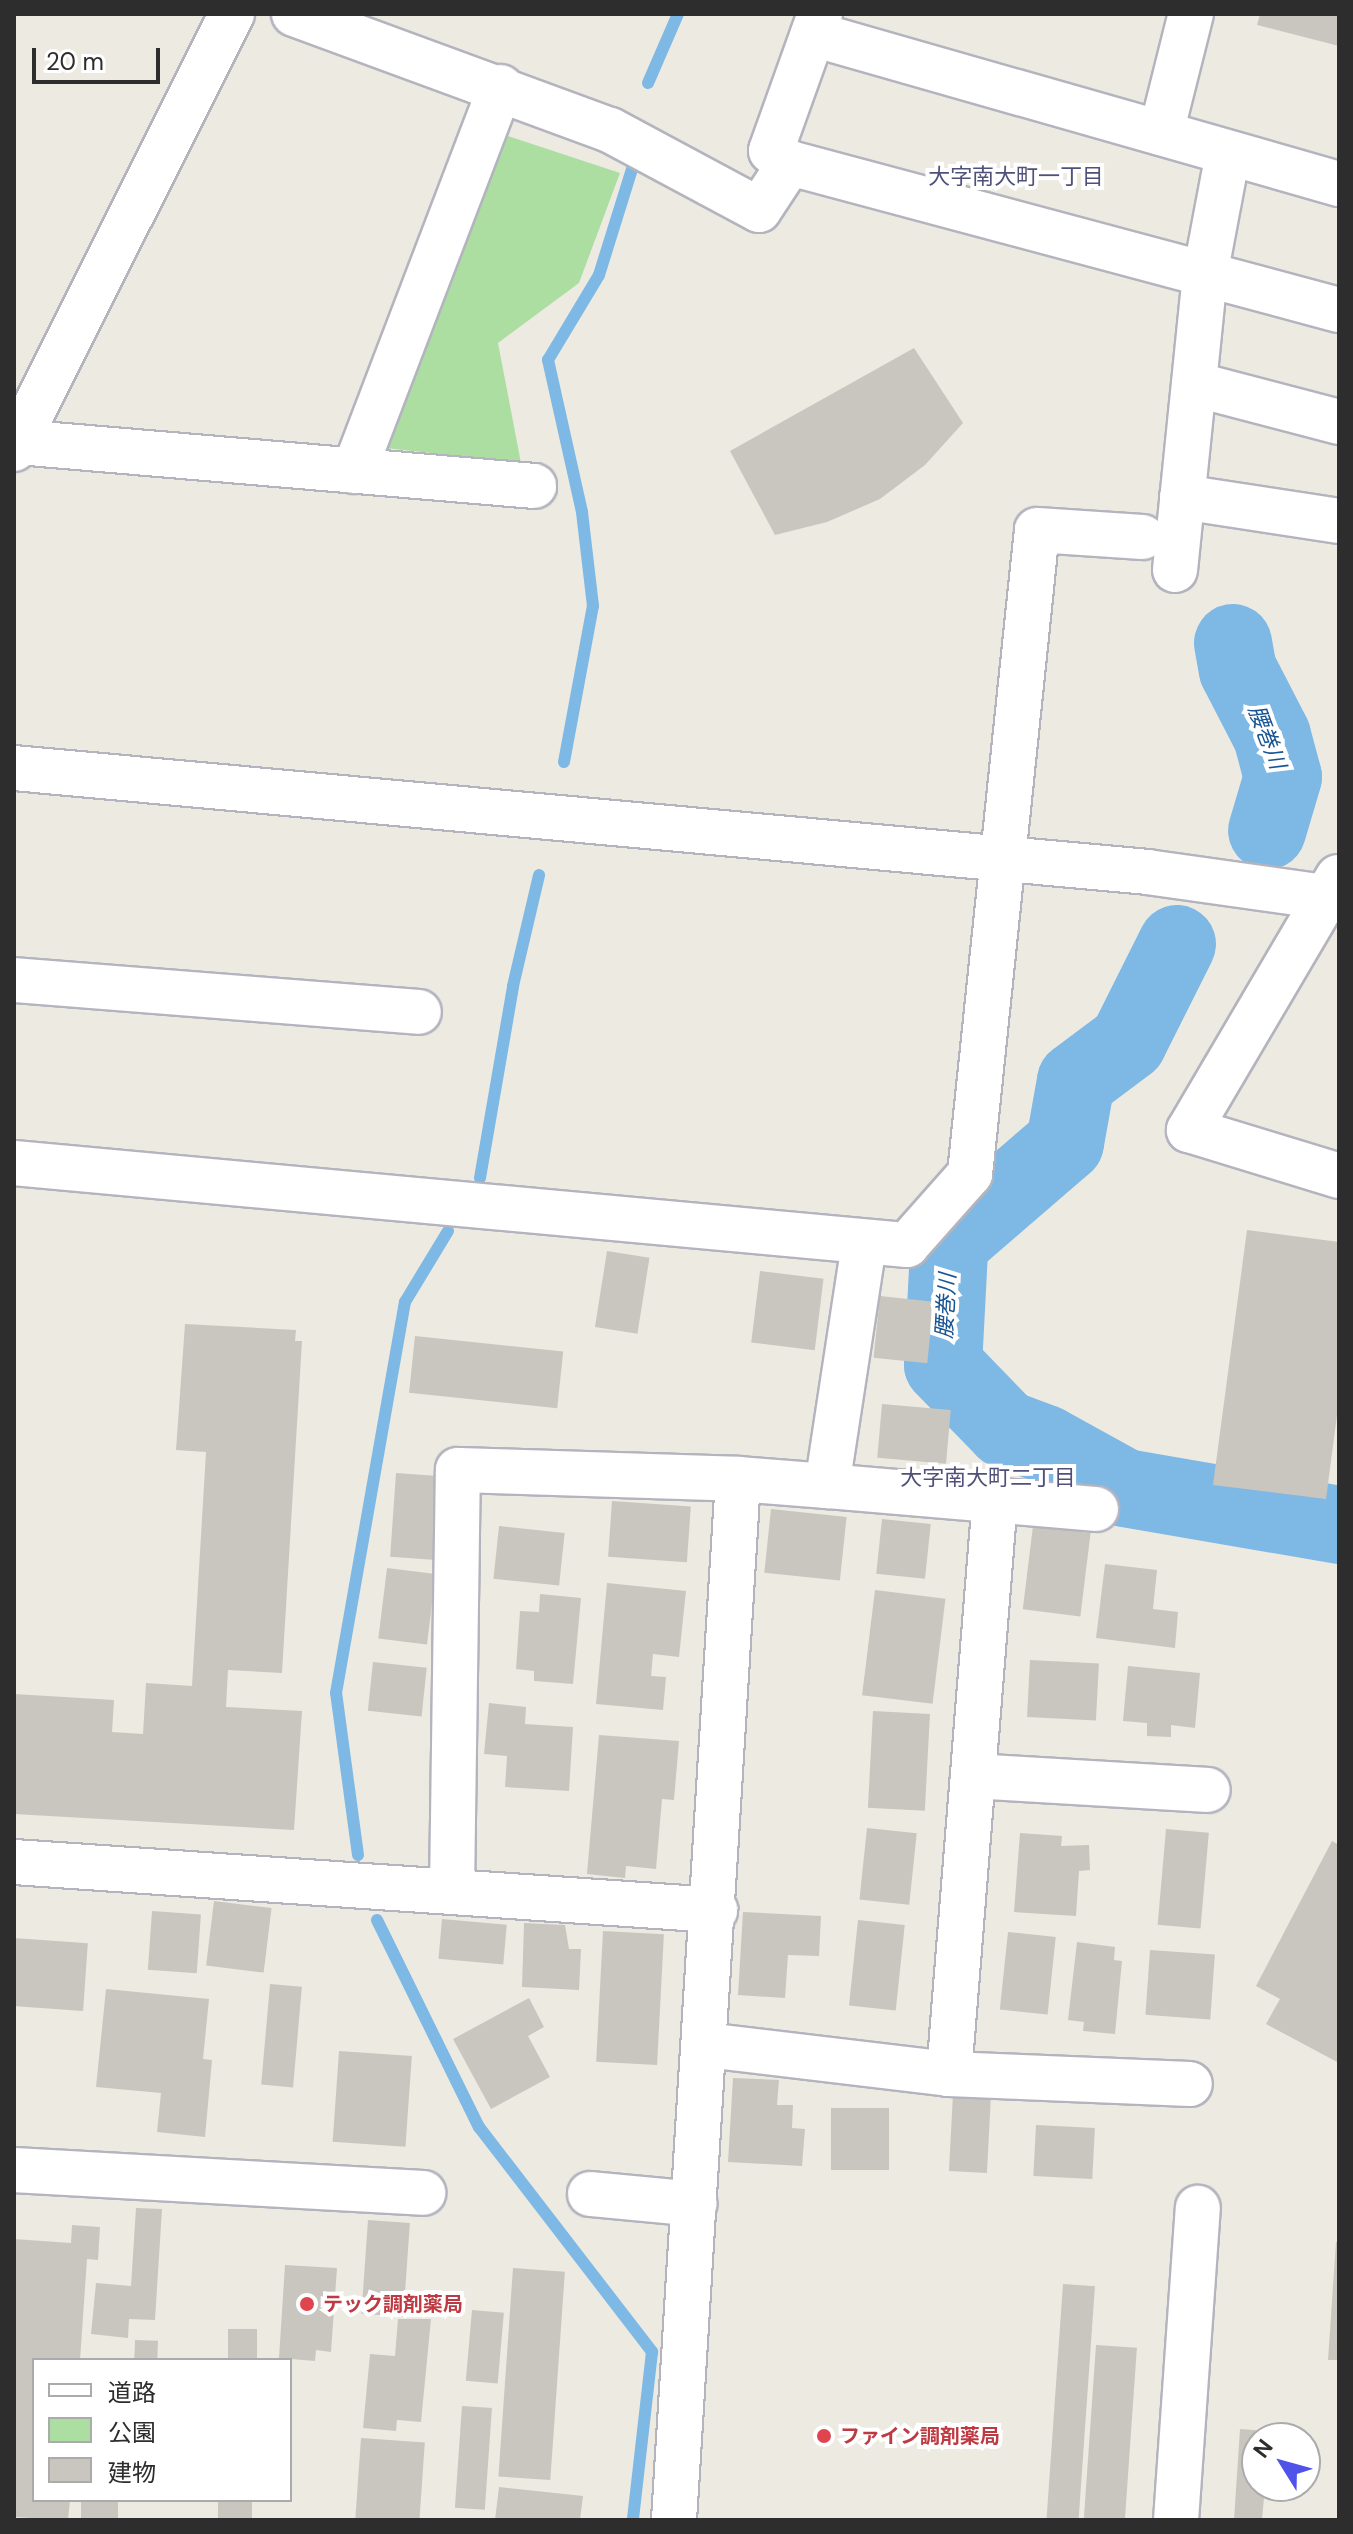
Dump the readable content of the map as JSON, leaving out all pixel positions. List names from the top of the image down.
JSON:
{
  "districts": ["大字南大町一丁目", "大字南大町二丁目"],
  "water": ["腰巻川"],
  "places": ["テック調剤薬局", "ファイン調剤薬局"],
  "legend": ["道路", "公園", "建物"],
  "scale_bar": "20 m",
  "north": "top left"
}
